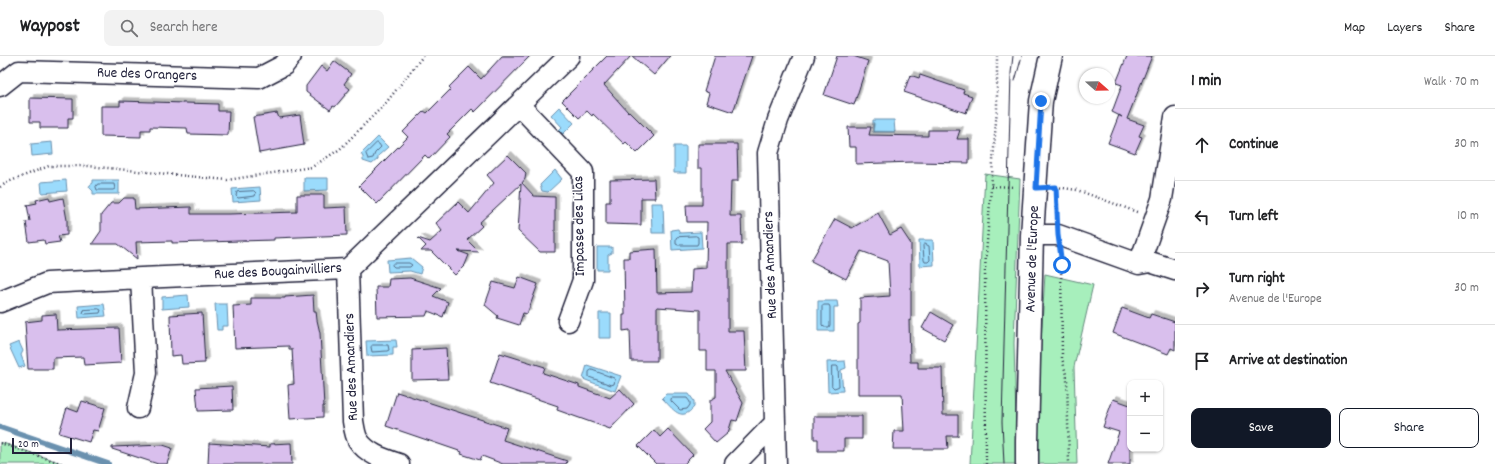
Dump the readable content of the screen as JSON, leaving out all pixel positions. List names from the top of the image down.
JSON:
{
  "streets": {
    "main road": ["Avenue de l'Europe"],
    "street": [
      "Rue des Orangers",
      "Impasse des Lilas",
      "Rue des Amandiers",
      "Rue des Bougainvilliers"
    ]
  },
  "crossings": [
    ["Impasse des Lilas", "Rue des Bougainvilliers"],
    ["Rue des Amandiers", "Rue des Bougainvilliers"]
  ],
  "scale_bar": "20 m",
  "north": "right",
  "page": {
    "header": "Waypost",
    "search": "Search here",
    "nav": ["Map", "Layers", "Share"],
    "heading": ["1 min", "Walk · 70 m"],
    "list": [
      ["Continue", "30 m"],
      ["Turn left", "10 m"],
      ["Turn right", "Avenue de l'Europe", "30 m"],
      "Arrive at destination"
    ],
    "map_buttons": ["+", "−"],
    "buttons": ["Save", "Share"],
    "scale": "20 m"
  }
}
